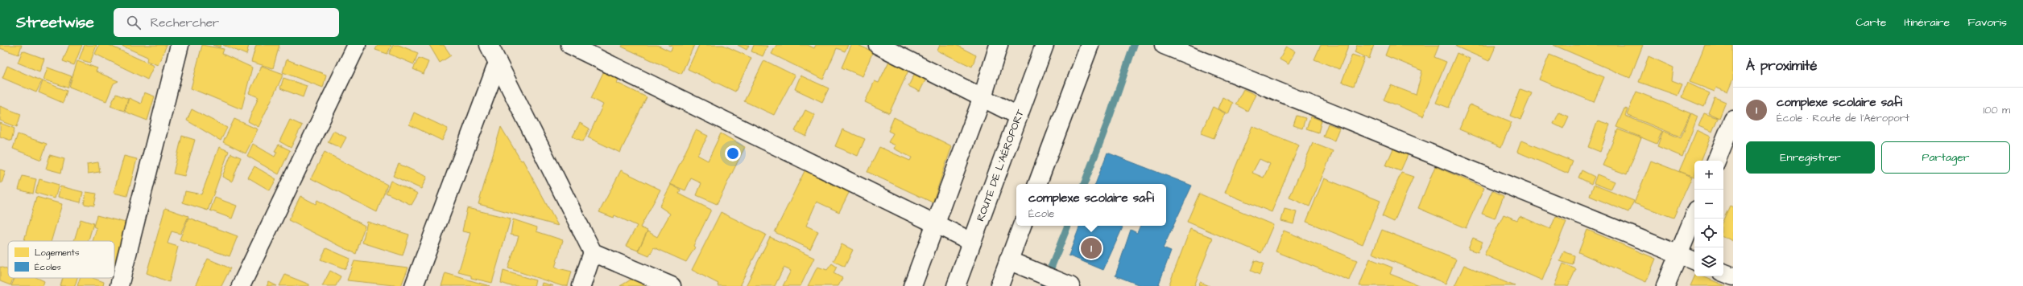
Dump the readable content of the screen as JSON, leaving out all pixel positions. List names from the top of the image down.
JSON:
{
  "streets": {
    "main road": ["ROUTE DE L'AÉROPORT"]
  },
  "legend": ["Logements", "Écoles"],
  "page": {
    "header": "Streetwise",
    "search": "Rechercher",
    "nav": ["Carte", "Itinéraire", "Favoris"],
    "heading": "À proximité",
    "list": [
      {
        "mark": "1",
        "name": "complexe scolaire safi",
        "note": "École · Route de l'Aéroport",
        "value": "100 m"
      }
    ],
    "buttons": ["Enregistrer", "Partager"],
    "map_buttons": ["+", "−"],
    "popup": ["complexe scolaire safi", "École"],
    "pins": "1"
  }
}
